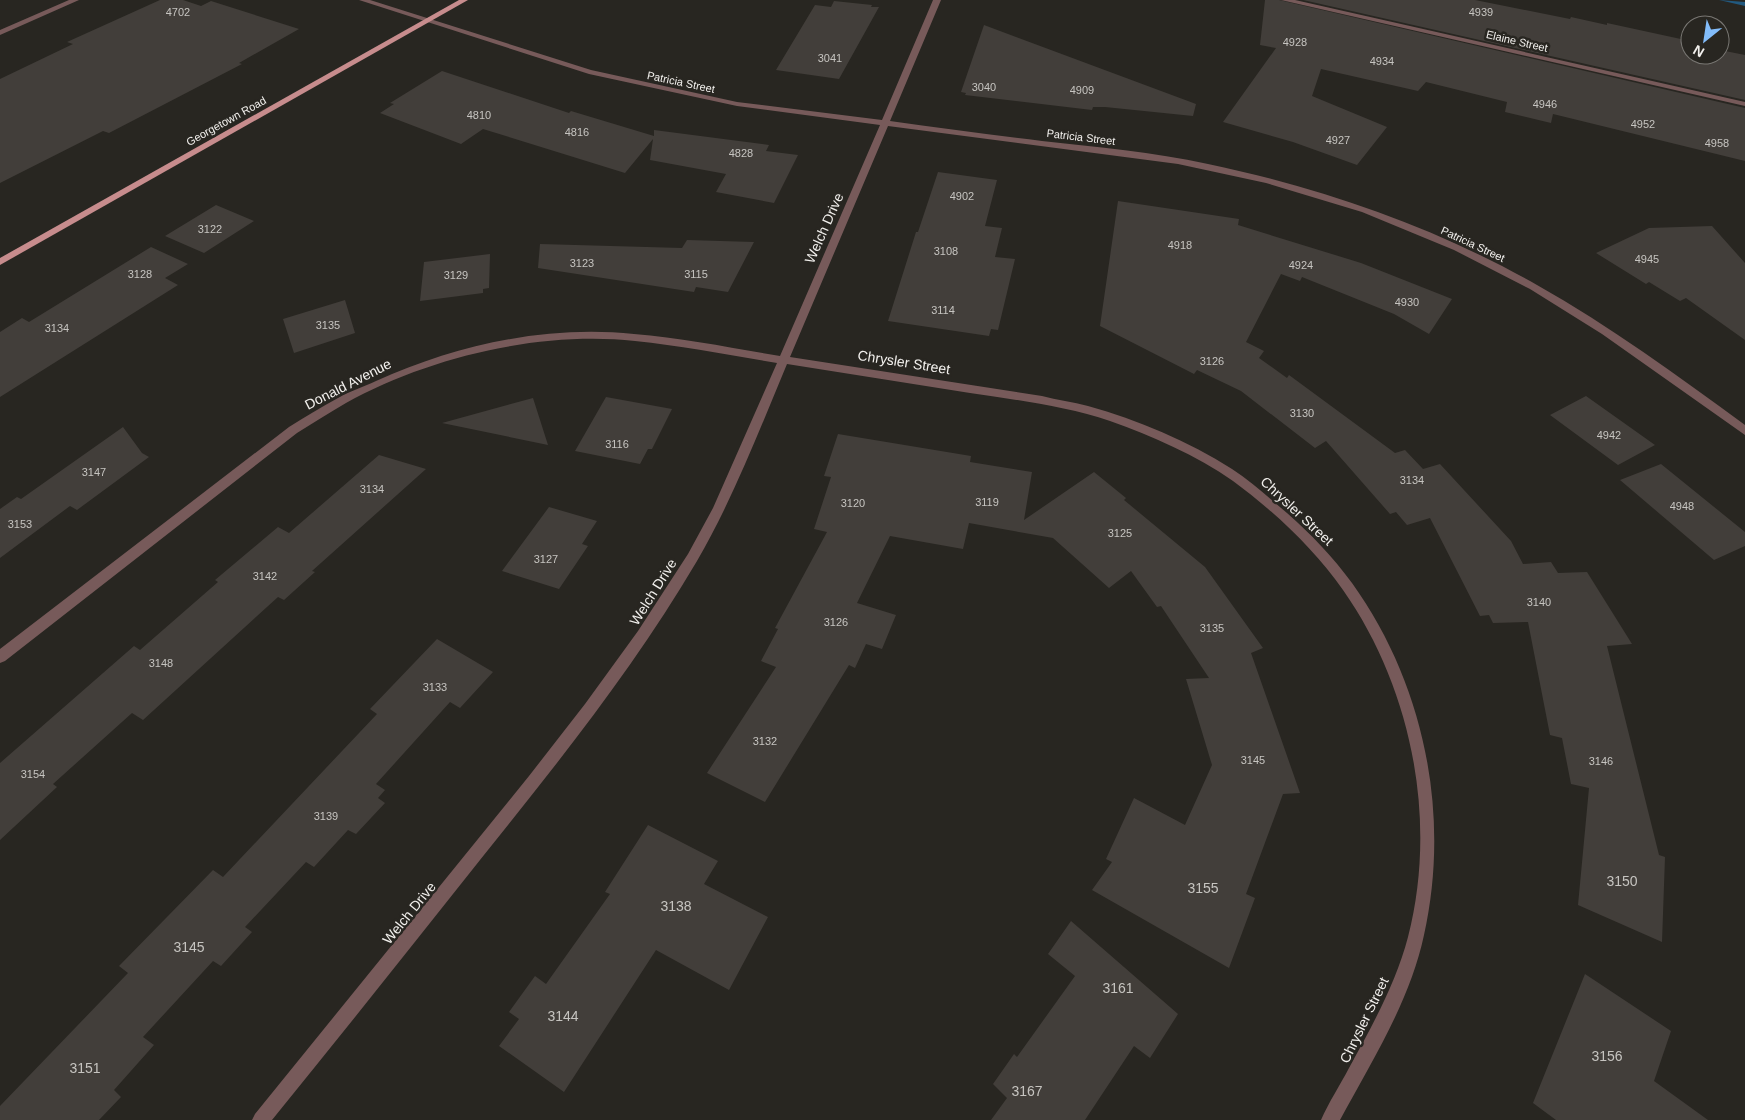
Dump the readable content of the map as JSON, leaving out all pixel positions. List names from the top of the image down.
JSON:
{
  "streets": {
    "main road": ["Georgetown Road"],
    "street": [
      "Elaine Street",
      "Patricia Street",
      "Welch Drive",
      "Chrysler Street",
      "Donald Avenue"
    ]
  },
  "crossings": [
    ["Patricia Street", "Georgetown Road"],
    ["Patricia Street", "Welch Drive"],
    ["Welch Drive", "Chrysler Street"],
    ["Welch Drive", "Donald Avenue"],
    ["Chrysler Street", "Donald Avenue"]
  ],
  "house_numbers": [
    "4702",
    "4939",
    "4928",
    "3041",
    "4934",
    "3040",
    "4909",
    "4946",
    "4810",
    "4952",
    "4816",
    "4927",
    "4958",
    "4828",
    "4902",
    "3122",
    "4918",
    "3108",
    "4945",
    "3123",
    "4924",
    "3128",
    "3115",
    "3129",
    "4930",
    "3114",
    "3135",
    "3134",
    "3126",
    "3130",
    "4942",
    "3116",
    "3147",
    "3134",
    "3134",
    "3119",
    "3120",
    "4948",
    "3153",
    "3125",
    "3127",
    "3142",
    "3140",
    "3126",
    "3135",
    "3148",
    "3133",
    "3132",
    "3145",
    "3146",
    "3154",
    "3139",
    "3150",
    "3155",
    "3138",
    "3145",
    "3161",
    "3144",
    "3156",
    "3151",
    "3167"
  ],
  "north": "bottom left"
}
